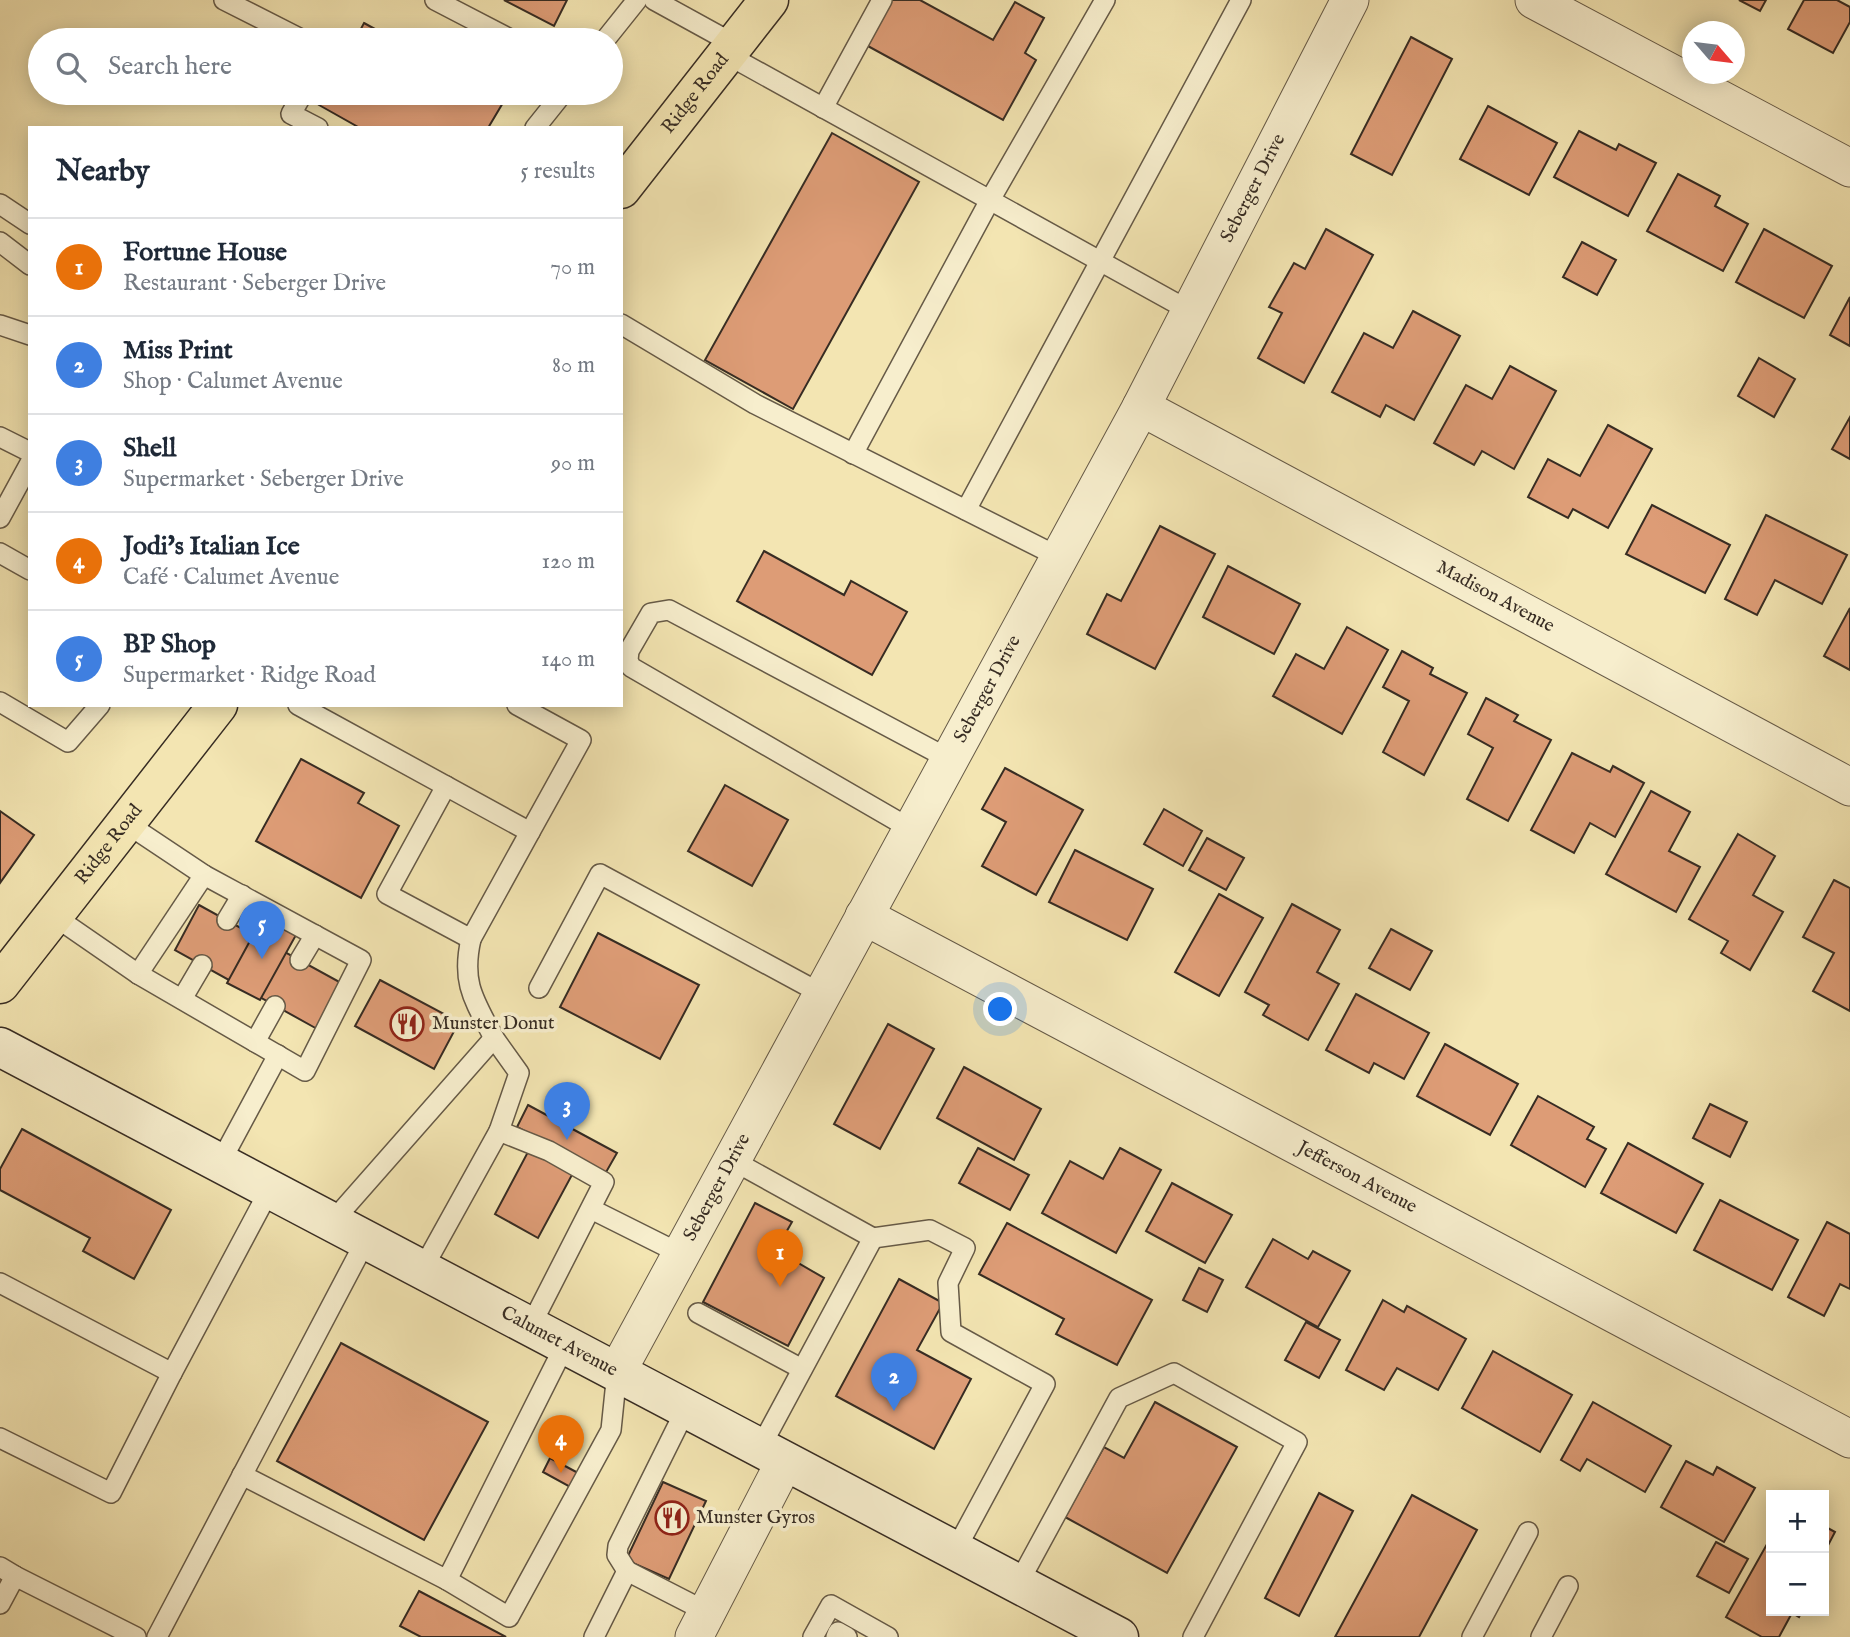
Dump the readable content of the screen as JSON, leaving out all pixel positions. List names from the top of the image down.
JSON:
{
  "streets": {
    "main road": ["Ridge Road", "Calumet Avenue"],
    "street": ["Seberger Drive", "Madison Avenue", "Jefferson Avenue"]
  },
  "crossings": [
    ["Seberger Drive", "Madison Avenue"],
    ["Seberger Drive", "Jefferson Avenue"],
    ["Seberger Drive", "Calumet Avenue"]
  ],
  "places": {
    "restaurant": ["Munster Donut", "Munster Gyros"]
  },
  "north": "bottom right",
  "page": {
    "search": "Search here",
    "heading": ["Nearby", "5 results"],
    "list": [
      {
        "mark": "1",
        "name": "Fortune House",
        "note": "Restaurant · Seberger Drive",
        "value": "70 m"
      },
      {
        "mark": "2",
        "name": "Miss Print",
        "note": "Shop · Calumet Avenue",
        "value": "80 m"
      },
      {
        "mark": "3",
        "name": "Shell",
        "note": "Supermarket · Seberger Drive",
        "value": "90 m"
      },
      {
        "mark": "4",
        "name": "Jodi's Italian Ice",
        "note": "Café · Calumet Avenue",
        "value": "120 m"
      },
      {
        "mark": "5",
        "name": "BP Shop",
        "note": "Supermarket · Ridge Road",
        "value": "140 m"
      }
    ],
    "pins": [
      "5",
      "3",
      "1",
      "2",
      "4"
    ],
    "map_buttons": ["+", "−"]
  }
}
